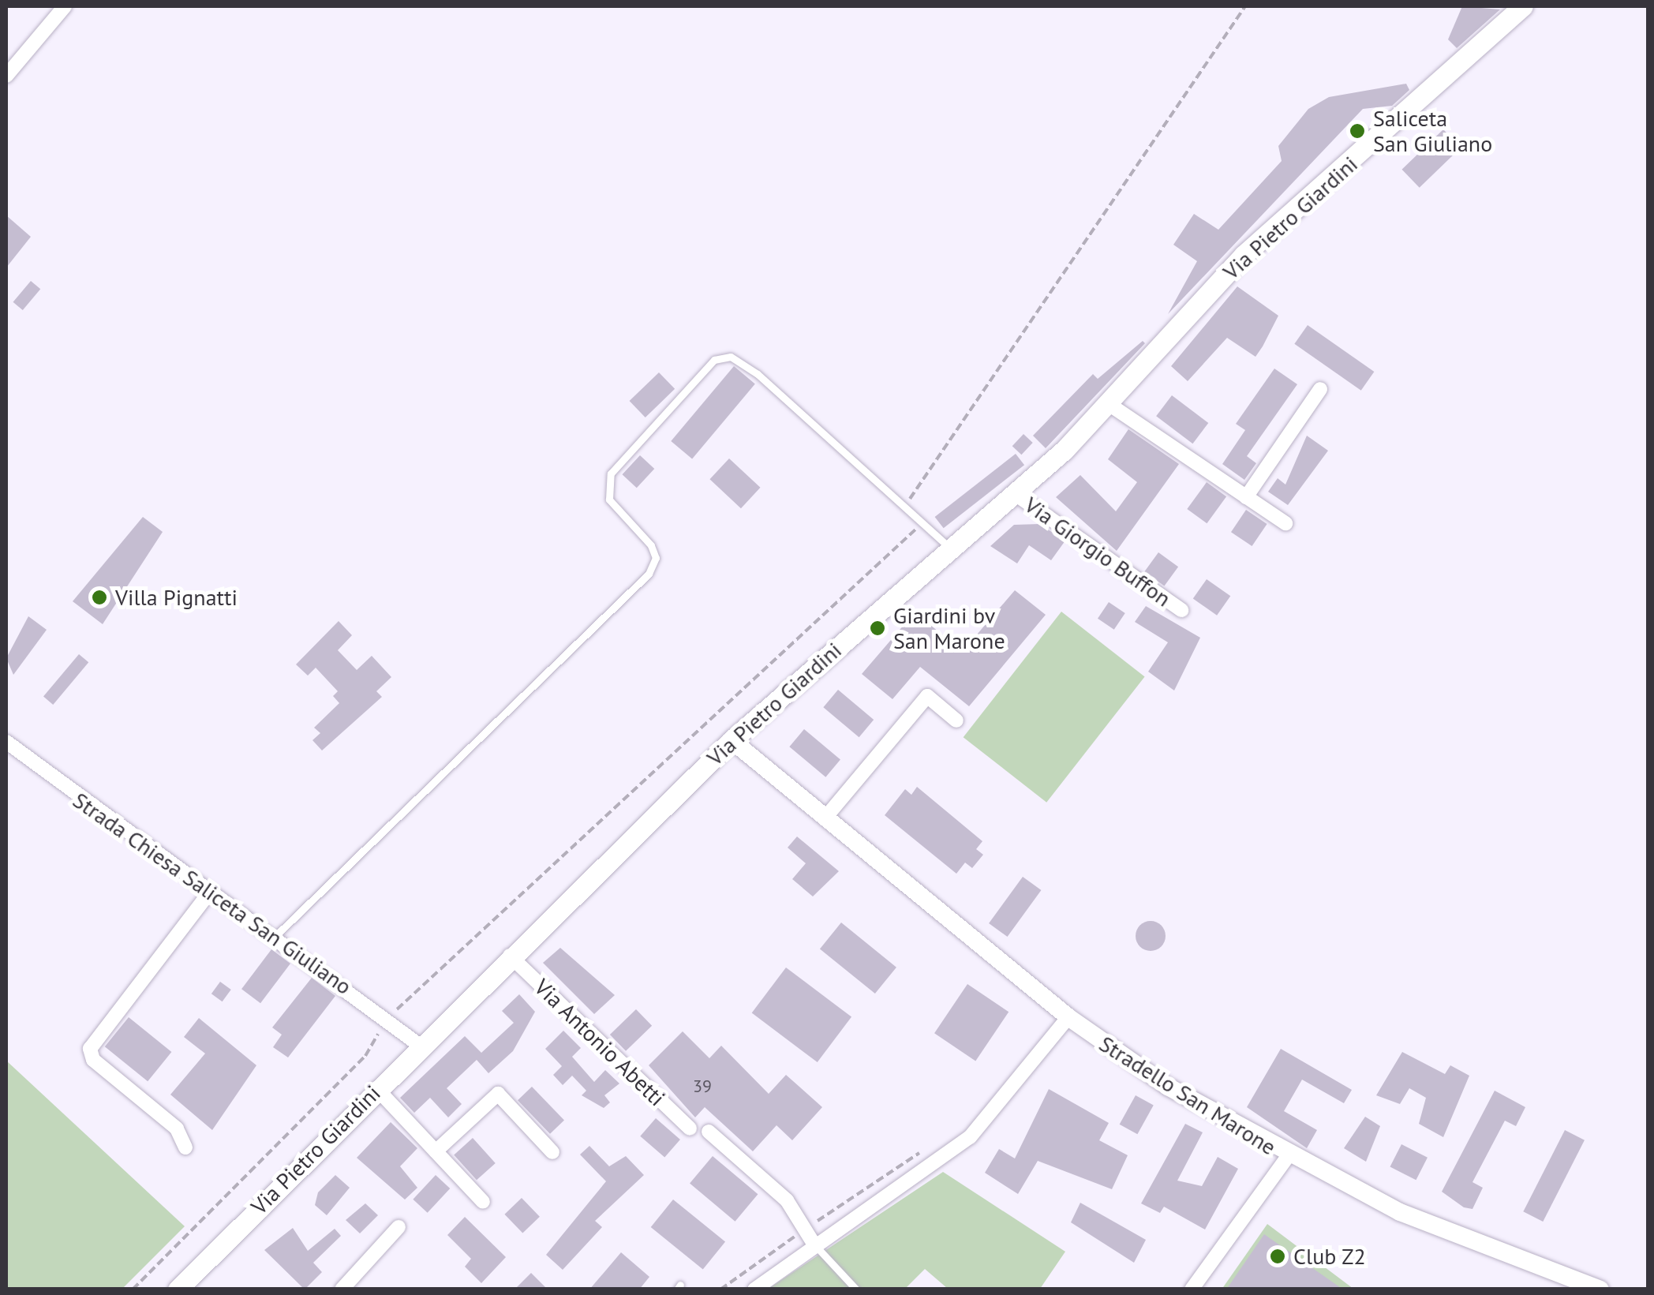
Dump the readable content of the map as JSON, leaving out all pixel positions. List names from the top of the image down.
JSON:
{
  "streets": {
    "main road": ["Via Pietro Giardini"],
    "street": [
      "Via Giorgio Buffon",
      "Strada Chiesa Saliceta San Giuliano",
      "Via Antonio Abetti",
      "Stradello San Marone"
    ]
  },
  "crossings": [
    ["Via Pietro Giardini", "Via Giorgio Buffon"],
    ["Via Pietro Giardini", "Strada Chiesa Saliceta San Giuliano"],
    ["Via Pietro Giardini", "Via Antonio Abetti"],
    ["Via Pietro Giardini", "Stradello San Marone"]
  ],
  "places": [
    "Saliceta San Giuliano",
    "Villa Pignatti",
    "Giardini bv San Marone",
    "Club Z2"
  ],
  "house_numbers": ["39"]
}
